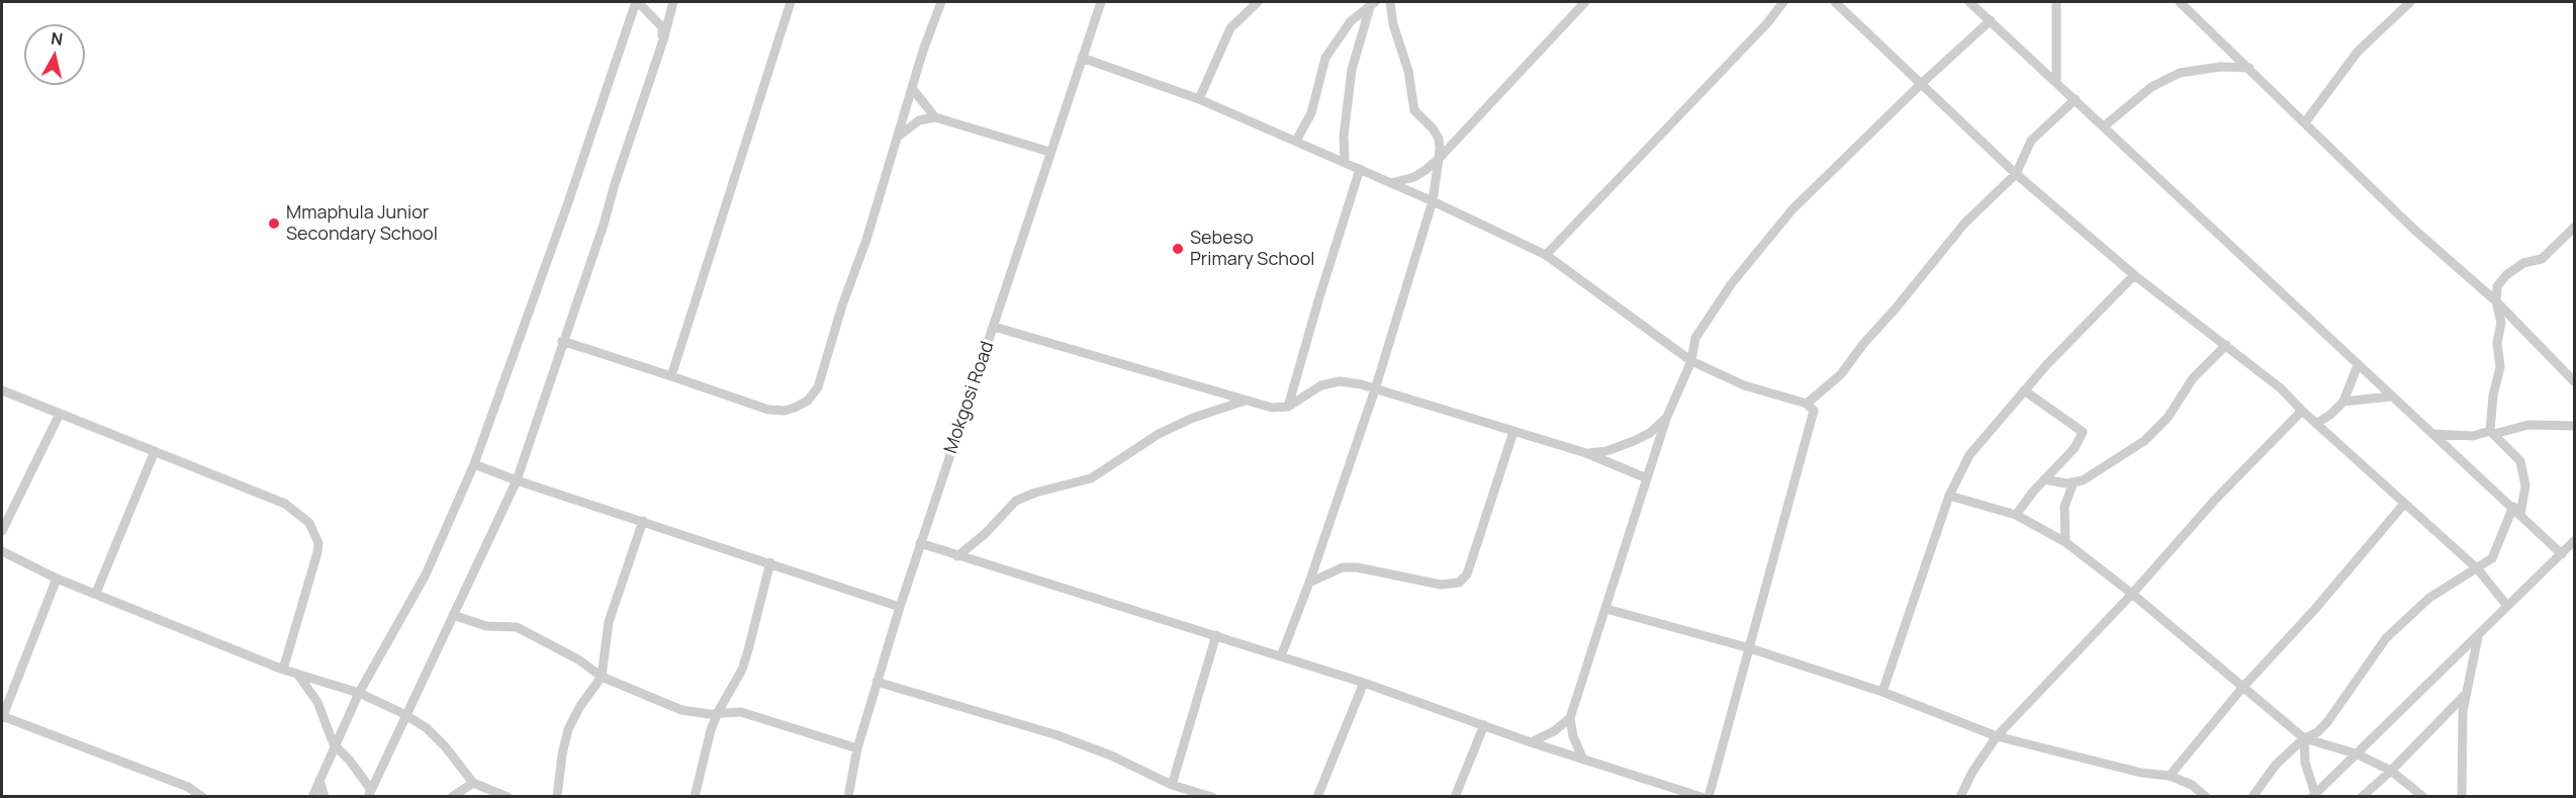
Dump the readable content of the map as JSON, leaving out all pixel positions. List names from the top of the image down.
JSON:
{
  "streets": {
    "street": ["Mokgosi Road"]
  },
  "places": ["Mmaphula Junior Secondary School", "Sebeso Primary School"],
  "north": "top"
}
